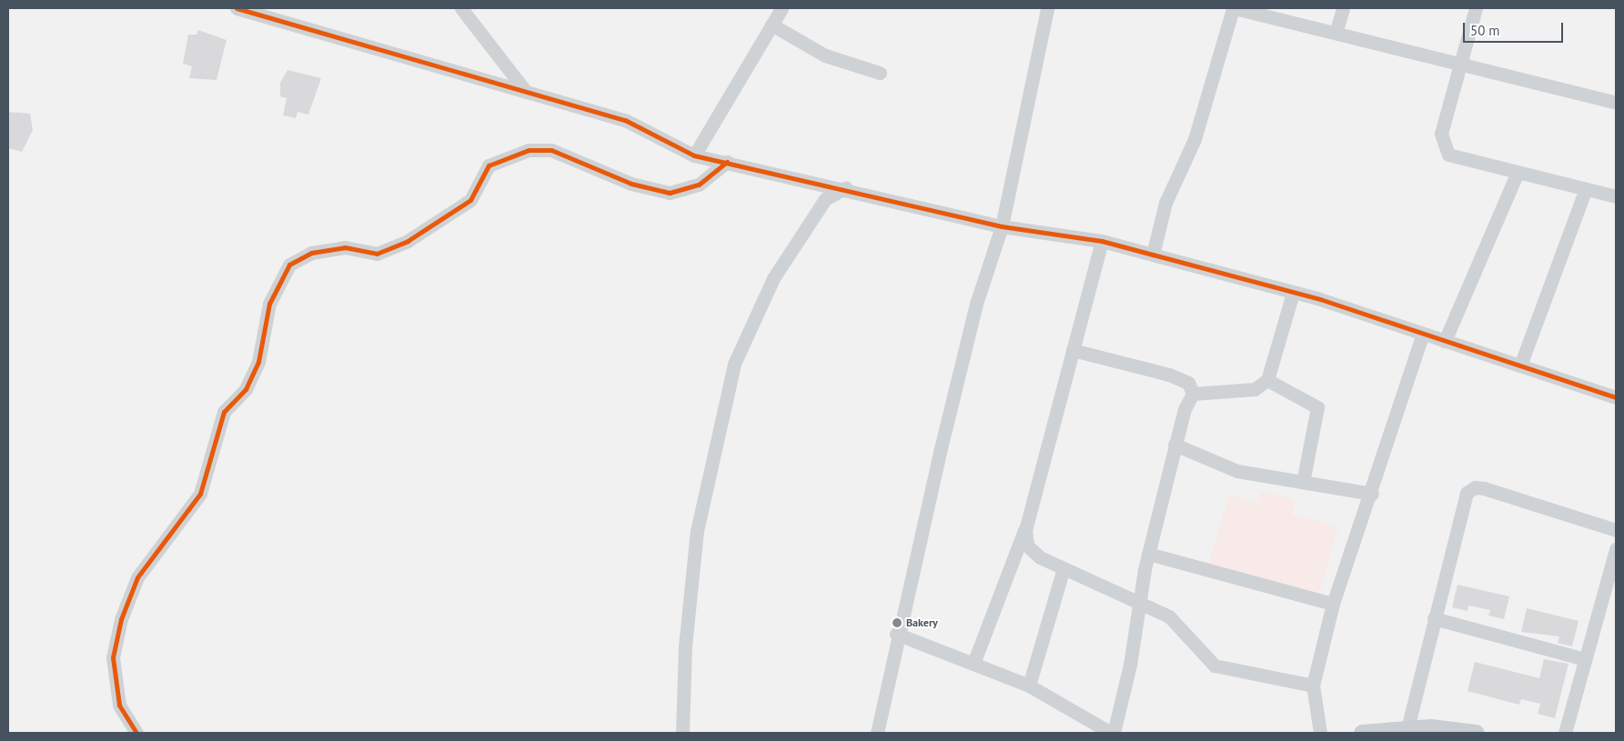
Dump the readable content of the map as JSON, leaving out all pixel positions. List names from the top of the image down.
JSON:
{
  "places": ["Bakery"],
  "scale_bar": "50 m"
}
